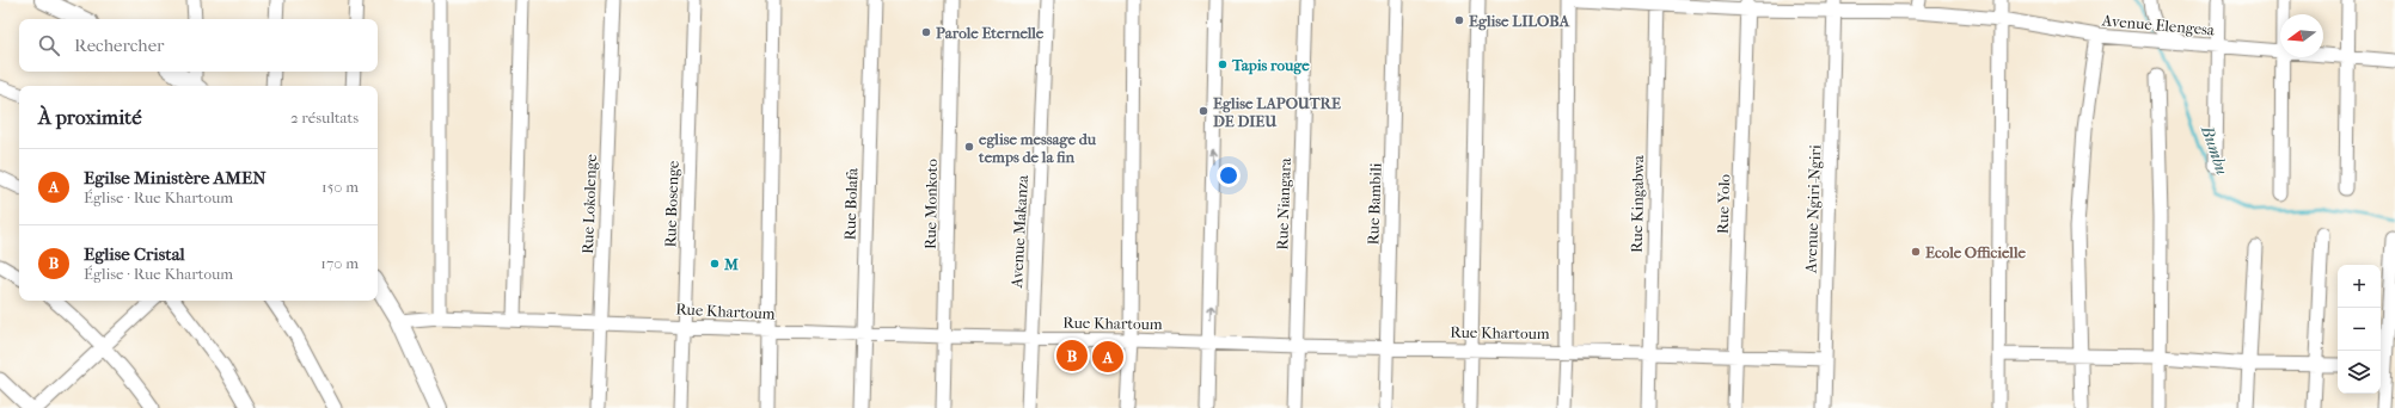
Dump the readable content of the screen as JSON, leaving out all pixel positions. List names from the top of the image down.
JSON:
{
  "streets": {
    "street": [
      "Avenue Elengesa",
      "Rue Lokolenge",
      "Rue Bosenge",
      "Rue Bolafa",
      "Rue Monkoto",
      "Rue Niangara",
      "Rue Bambili",
      "Rue Kingabwa",
      "Rue Yolo",
      "Avenue Ngiri-Ngiri",
      "Avenue Makanza",
      "Rue Khartoum"
    ]
  },
  "crossings": [
    ["Avenue Elengesa", "Rue Kingabwa"],
    ["Avenue Elengesa", "Rue Yolo"],
    ["Avenue Elengesa", "Avenue Ngiri-Ngiri"],
    ["Rue Lokolenge", "Rue Khartoum"],
    ["Rue Bosenge", "Rue Khartoum"],
    ["Rue Bolafa", "Rue Khartoum"],
    ["Rue Monkoto", "Rue Khartoum"],
    ["Rue Niangara", "Rue Khartoum"],
    ["Rue Bambili", "Rue Khartoum"],
    ["Rue Kingabwa", "Rue Khartoum"],
    ["Rue Yolo", "Rue Khartoum"],
    ["Avenue Ngiri-Ngiri", "Rue Khartoum"],
    ["Avenue Makanza", "Rue Khartoum"]
  ],
  "water": ["Bumbu"],
  "places": [
    "Eglise LILOBA",
    "Parole Eternelle",
    "Tapis rouge",
    "Eglise LAPOUTRE DE DIEU",
    "eglise message du temps de la fin",
    "Ecole Officielle",
    "M"
  ],
  "north": "left",
  "page": {
    "search": "Rechercher",
    "heading": ["À proximité", "2 résultats"],
    "list": [
      {
        "mark": "A",
        "name": "Egilse Ministère AMEN",
        "note": "Église · Rue Khartoum",
        "value": "150 m"
      },
      {
        "mark": "B",
        "name": "Eglise Cristal",
        "note": "Église · Rue Khartoum",
        "value": "170 m"
      }
    ],
    "map_buttons": ["+", "−"],
    "pins": ["B", "A"]
  }
}
